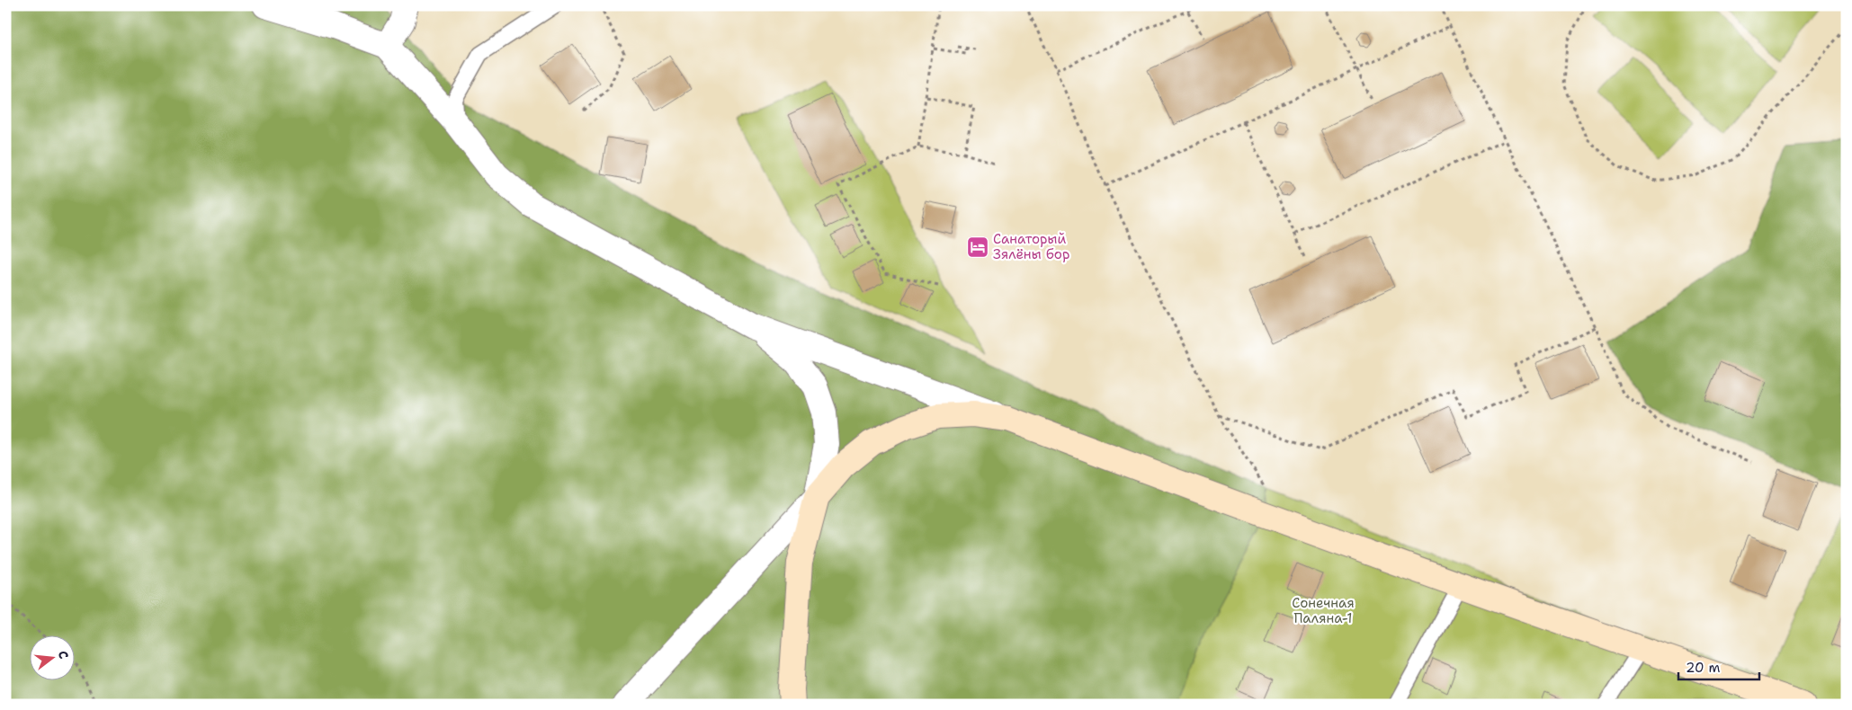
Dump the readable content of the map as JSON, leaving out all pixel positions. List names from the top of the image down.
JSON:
{
  "parks": ["Сонечная Паляна-1"],
  "places": {
    "hotel": ["Санаторый Зялёны бор"]
  },
  "scale_bar": "20 m",
  "north": "right"
}
